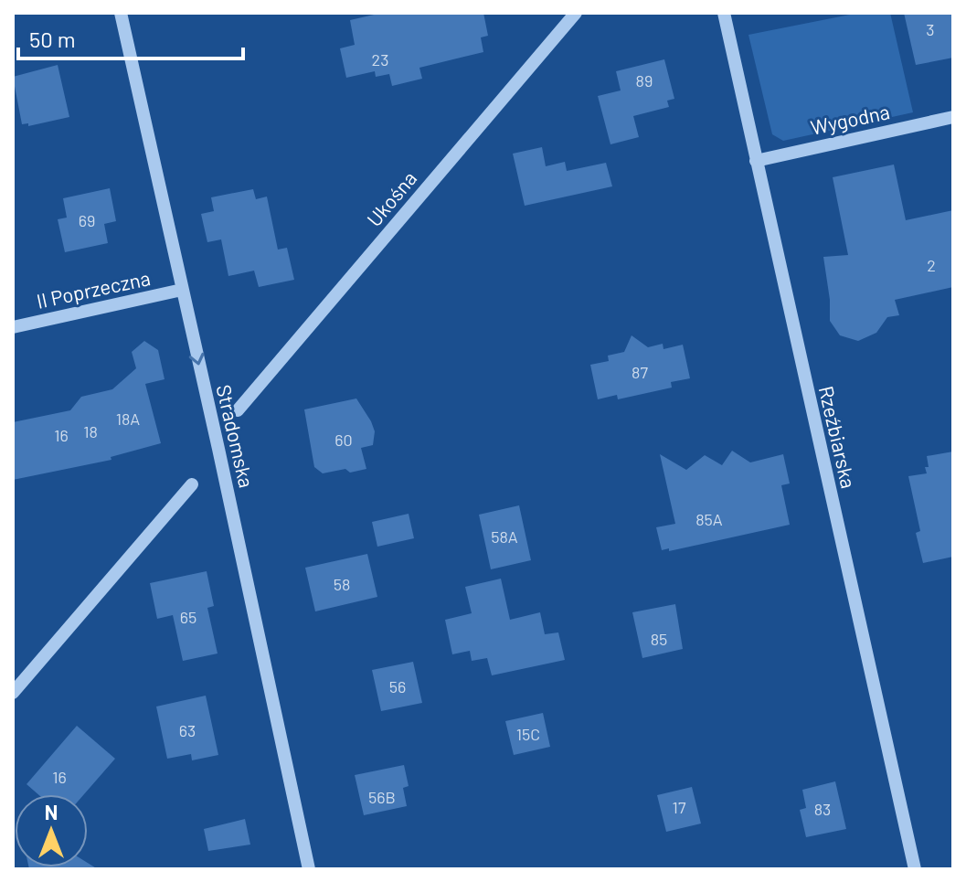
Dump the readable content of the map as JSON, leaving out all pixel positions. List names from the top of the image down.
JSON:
{
  "streets": {
    "street": [
      "Wygodna",
      "Ukośna",
      "II Poprzeczna",
      "Stradomska",
      "Rzeźbiarska"
    ]
  },
  "crossings": [
    ["Wygodna", "Rzeźbiarska"],
    ["II Poprzeczna", "Stradomska"]
  ],
  "one_way": ["Stradomska"],
  "house_numbers": [
    "3",
    "23",
    "89",
    "69",
    "2",
    "87",
    "18A",
    "18",
    "16",
    "60",
    "85A",
    "58A",
    "58",
    "65",
    "85",
    "56",
    "63",
    "15C",
    "16",
    "56B",
    "17",
    "83"
  ],
  "scale_bar": "50 m",
  "north": "top"
}
